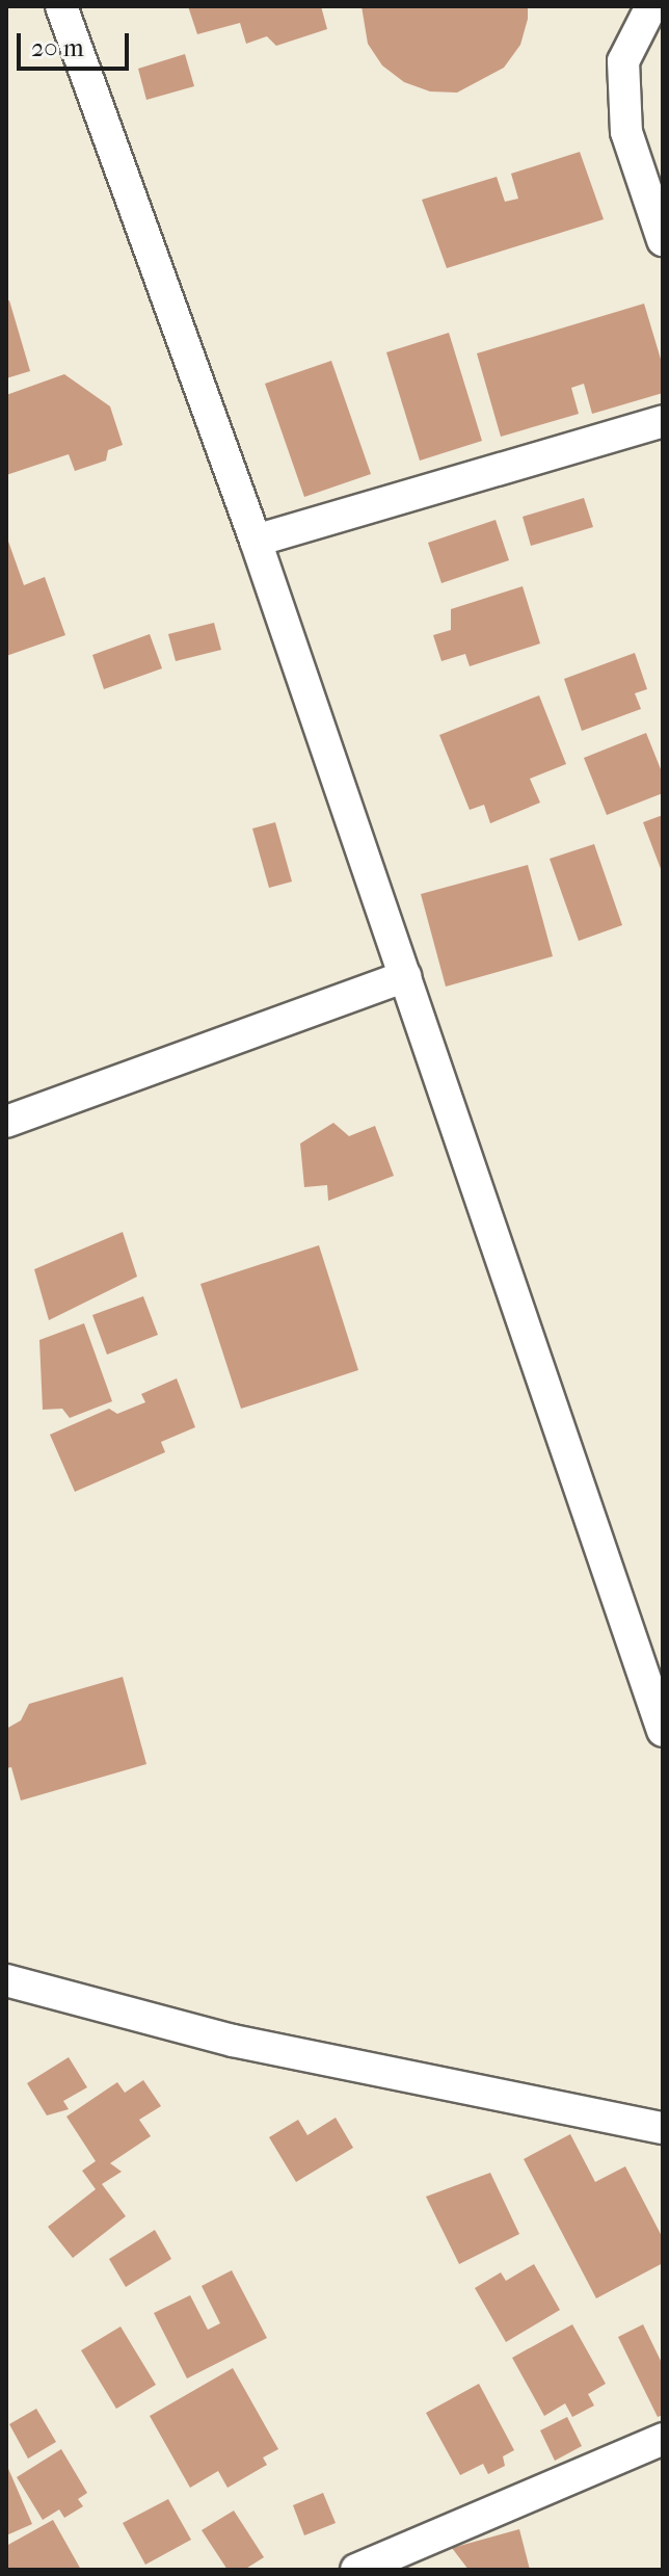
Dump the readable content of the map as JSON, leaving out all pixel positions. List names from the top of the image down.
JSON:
{
  "scale_bar": "20 m"
}
